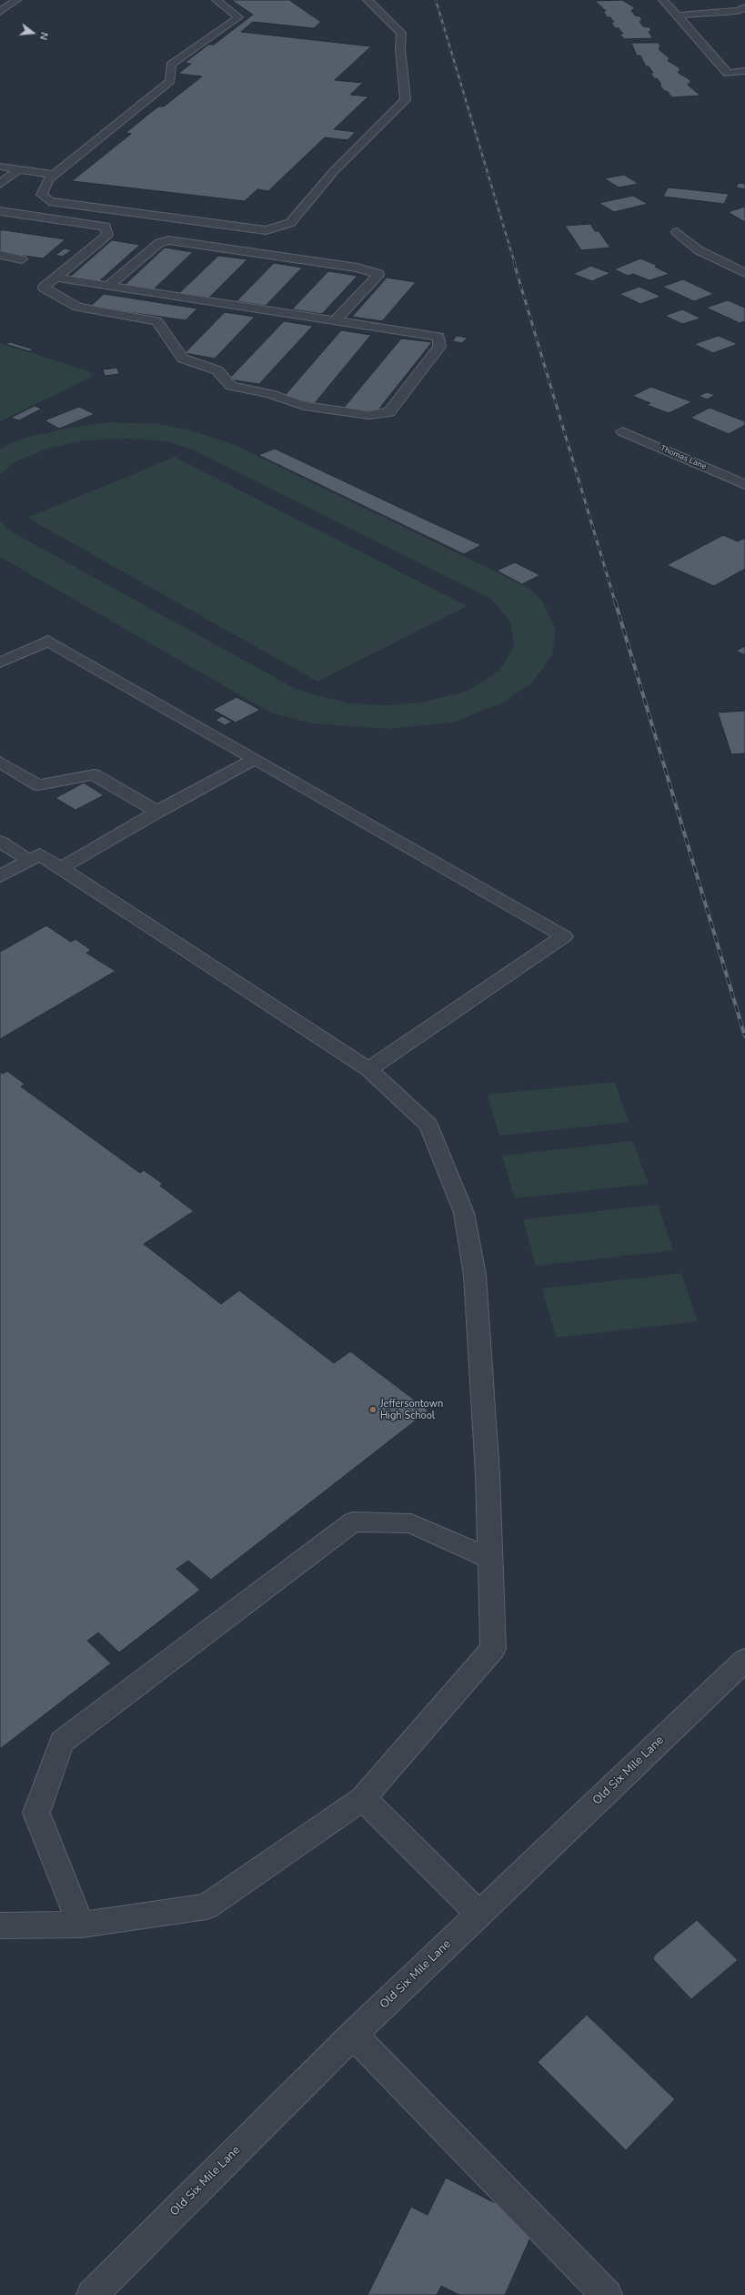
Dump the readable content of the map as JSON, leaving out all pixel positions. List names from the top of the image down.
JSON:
{
  "streets": {
    "street": ["Thomas Lane", "Old Six Mile Lane"]
  },
  "places": ["Jeffersontown High School"],
  "north": "right"
}
